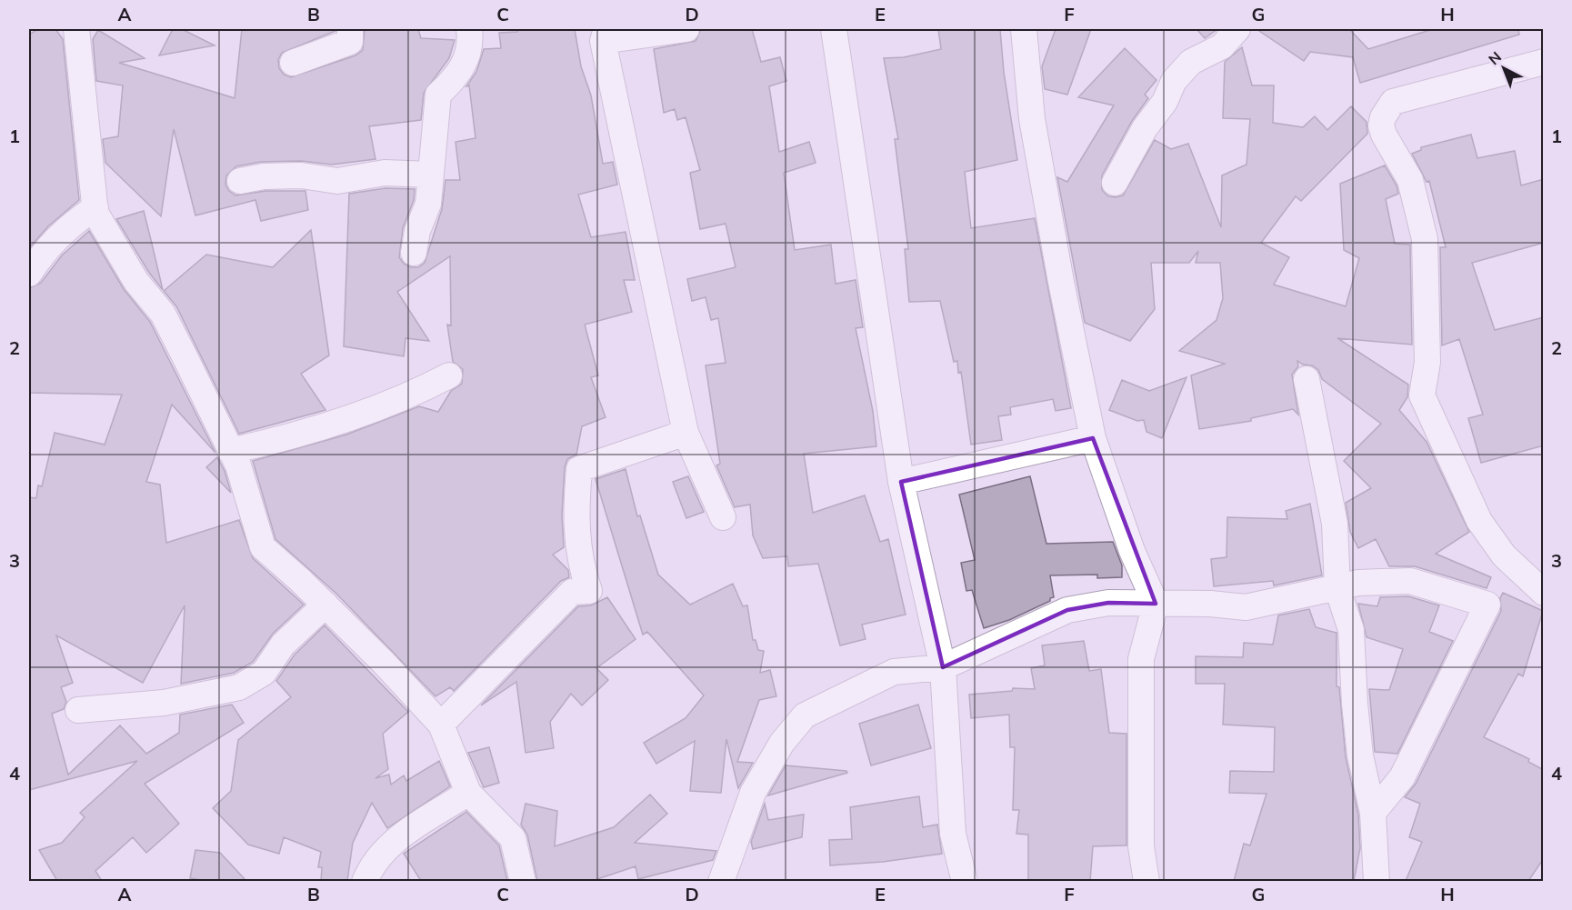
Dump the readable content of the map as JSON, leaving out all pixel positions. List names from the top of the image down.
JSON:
{
  "north": "top left",
  "grid": {
    "columns": [
      "A",
      "B",
      "C",
      "D",
      "E",
      "F",
      "G",
      "H"
    ],
    "rows": [
      "1",
      "2",
      "3",
      "4"
    ]
  }
}
